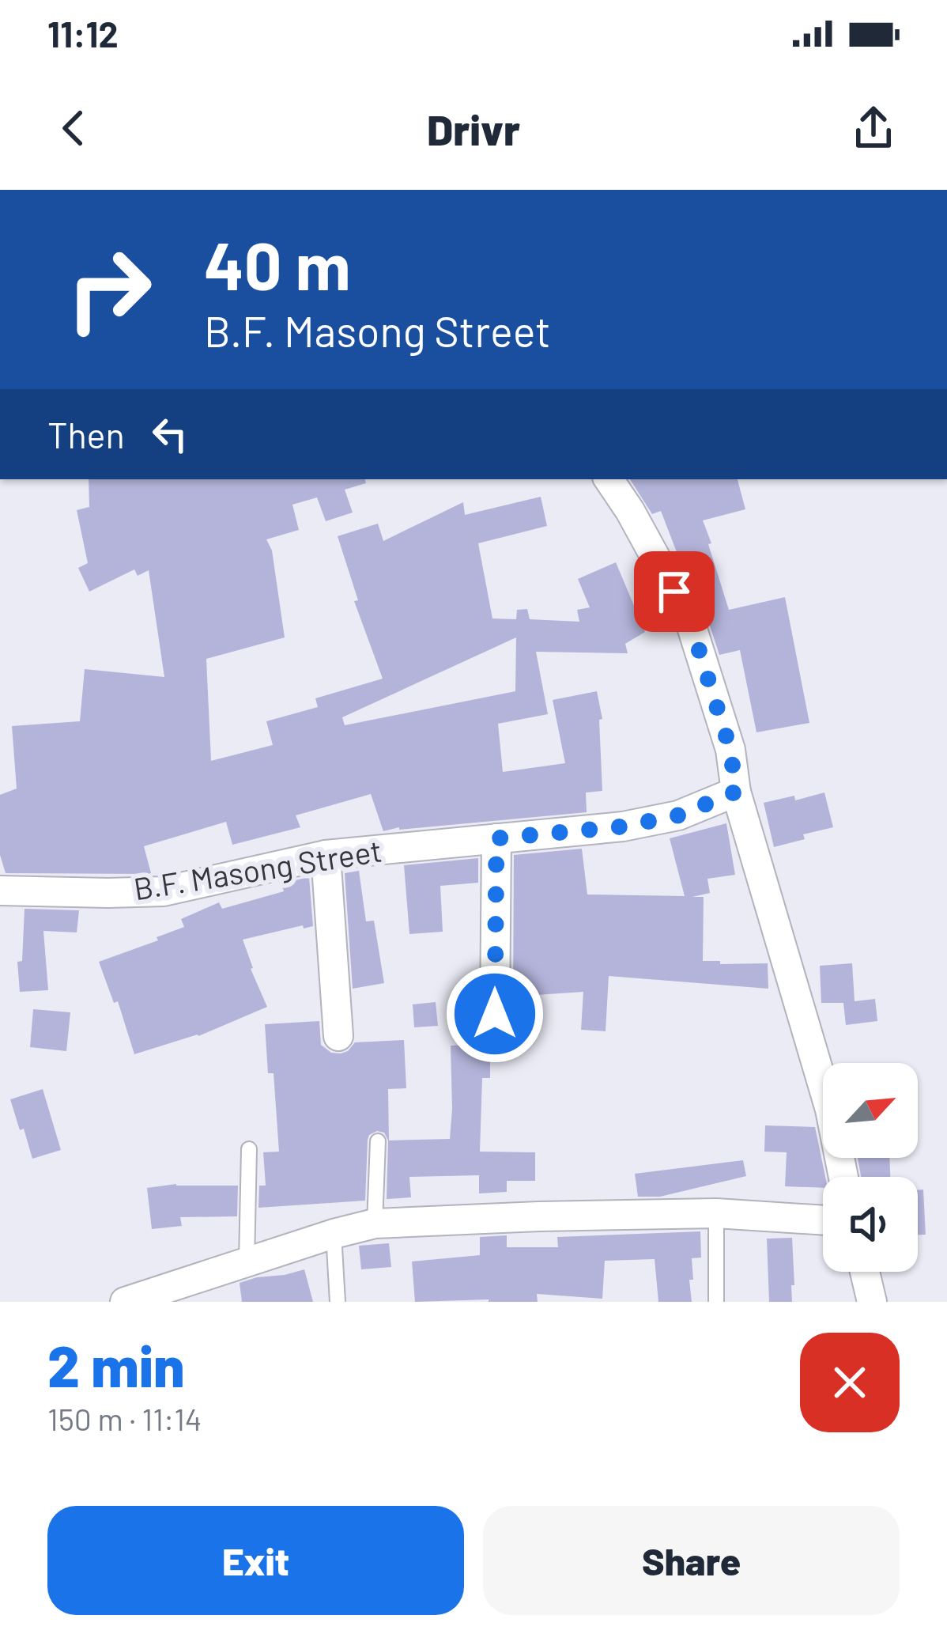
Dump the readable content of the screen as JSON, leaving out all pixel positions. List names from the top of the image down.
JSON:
{
  "streets": {
    "street": ["B.F. Masong Street"]
  },
  "north": "top right",
  "page": {
    "status": "11:12",
    "header": "Drivr",
    "turn": ["40 m", "B.F. Masong Street"],
    "then": "Then",
    "heading": ["2 min", "150 m · 11:14"],
    "buttons": ["Exit", "Share"]
  }
}
